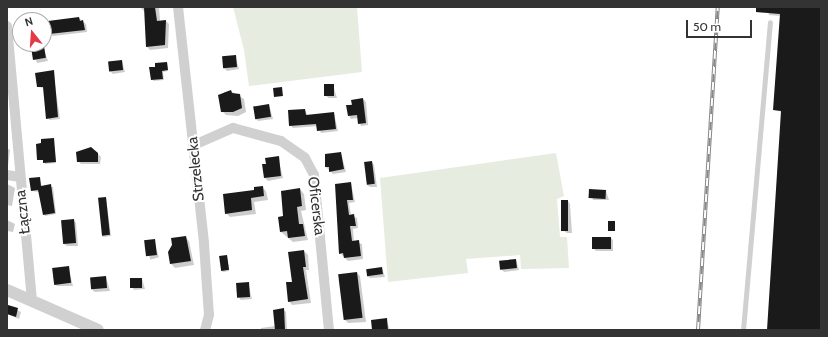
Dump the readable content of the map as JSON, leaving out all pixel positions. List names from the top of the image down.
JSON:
{
  "streets": {
    "street": ["Strzelecka", "Oficerska", "Łączna"]
  },
  "crossings": [
    ["Strzelecka", "Oficerska"]
  ],
  "scale_bar": "50 m",
  "north": "top"
}
